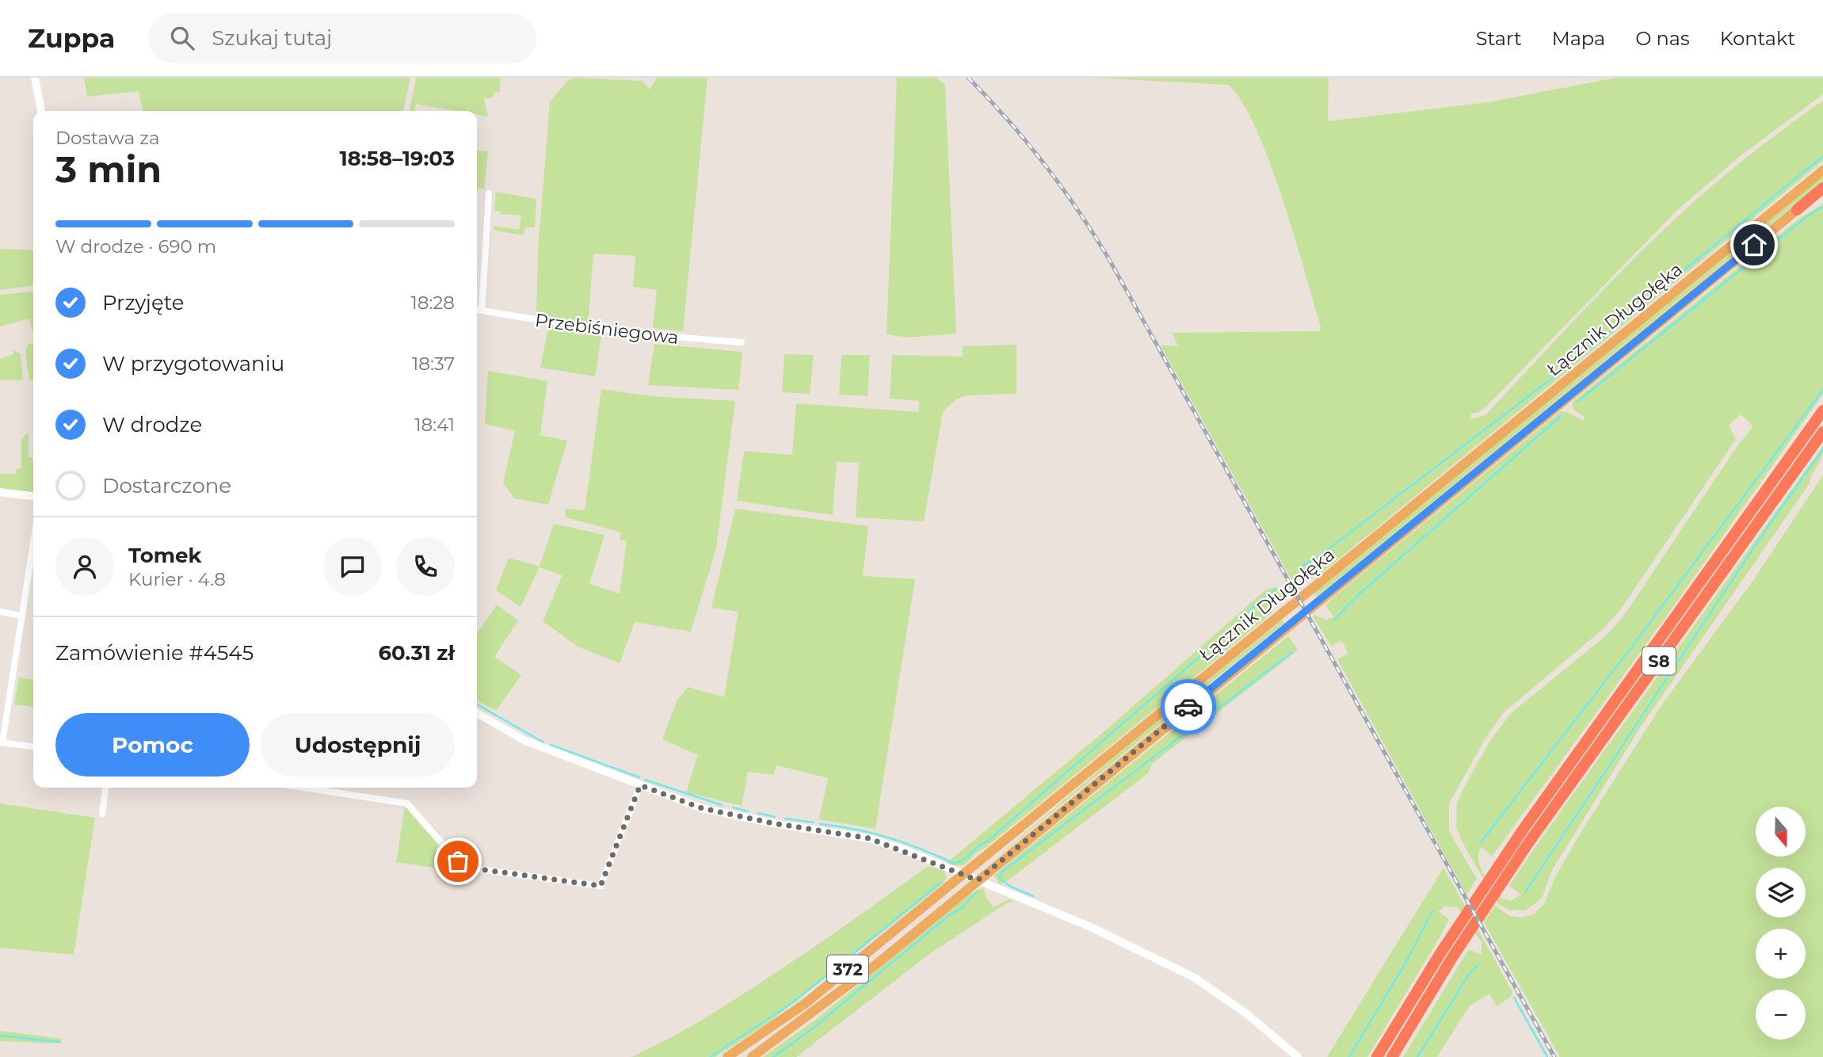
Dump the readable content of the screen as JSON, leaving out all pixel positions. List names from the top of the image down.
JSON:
{
  "streets": {
    "highway": ["S8"],
    "main road": ["Łącznik Długołęka", "372"],
    "street": ["Przebiśniegowa"]
  },
  "north": "bottom",
  "page": {
    "header": "Zuppa",
    "search": "Szukaj tutaj",
    "nav": [
      "Start",
      "Mapa",
      "O nas",
      "Kontakt"
    ],
    "heading": ["3 min", "Dostawa za", "18:58–19:03"],
    "panel": [
      "Tomek",
      "Kurier · 4.8",
      "Zamówienie #4545",
      "60.31 zł"
    ],
    "bar": "W drodze · 690 m",
    "list": [
      ["Przyjęte", "18:28"],
      ["W przygotowaniu", "18:37"],
      ["W drodze", "18:41"],
      "Dostarczone"
    ],
    "buttons": ["Pomoc", "Udostępnij"],
    "map_buttons": ["+", "−"]
  }
}
